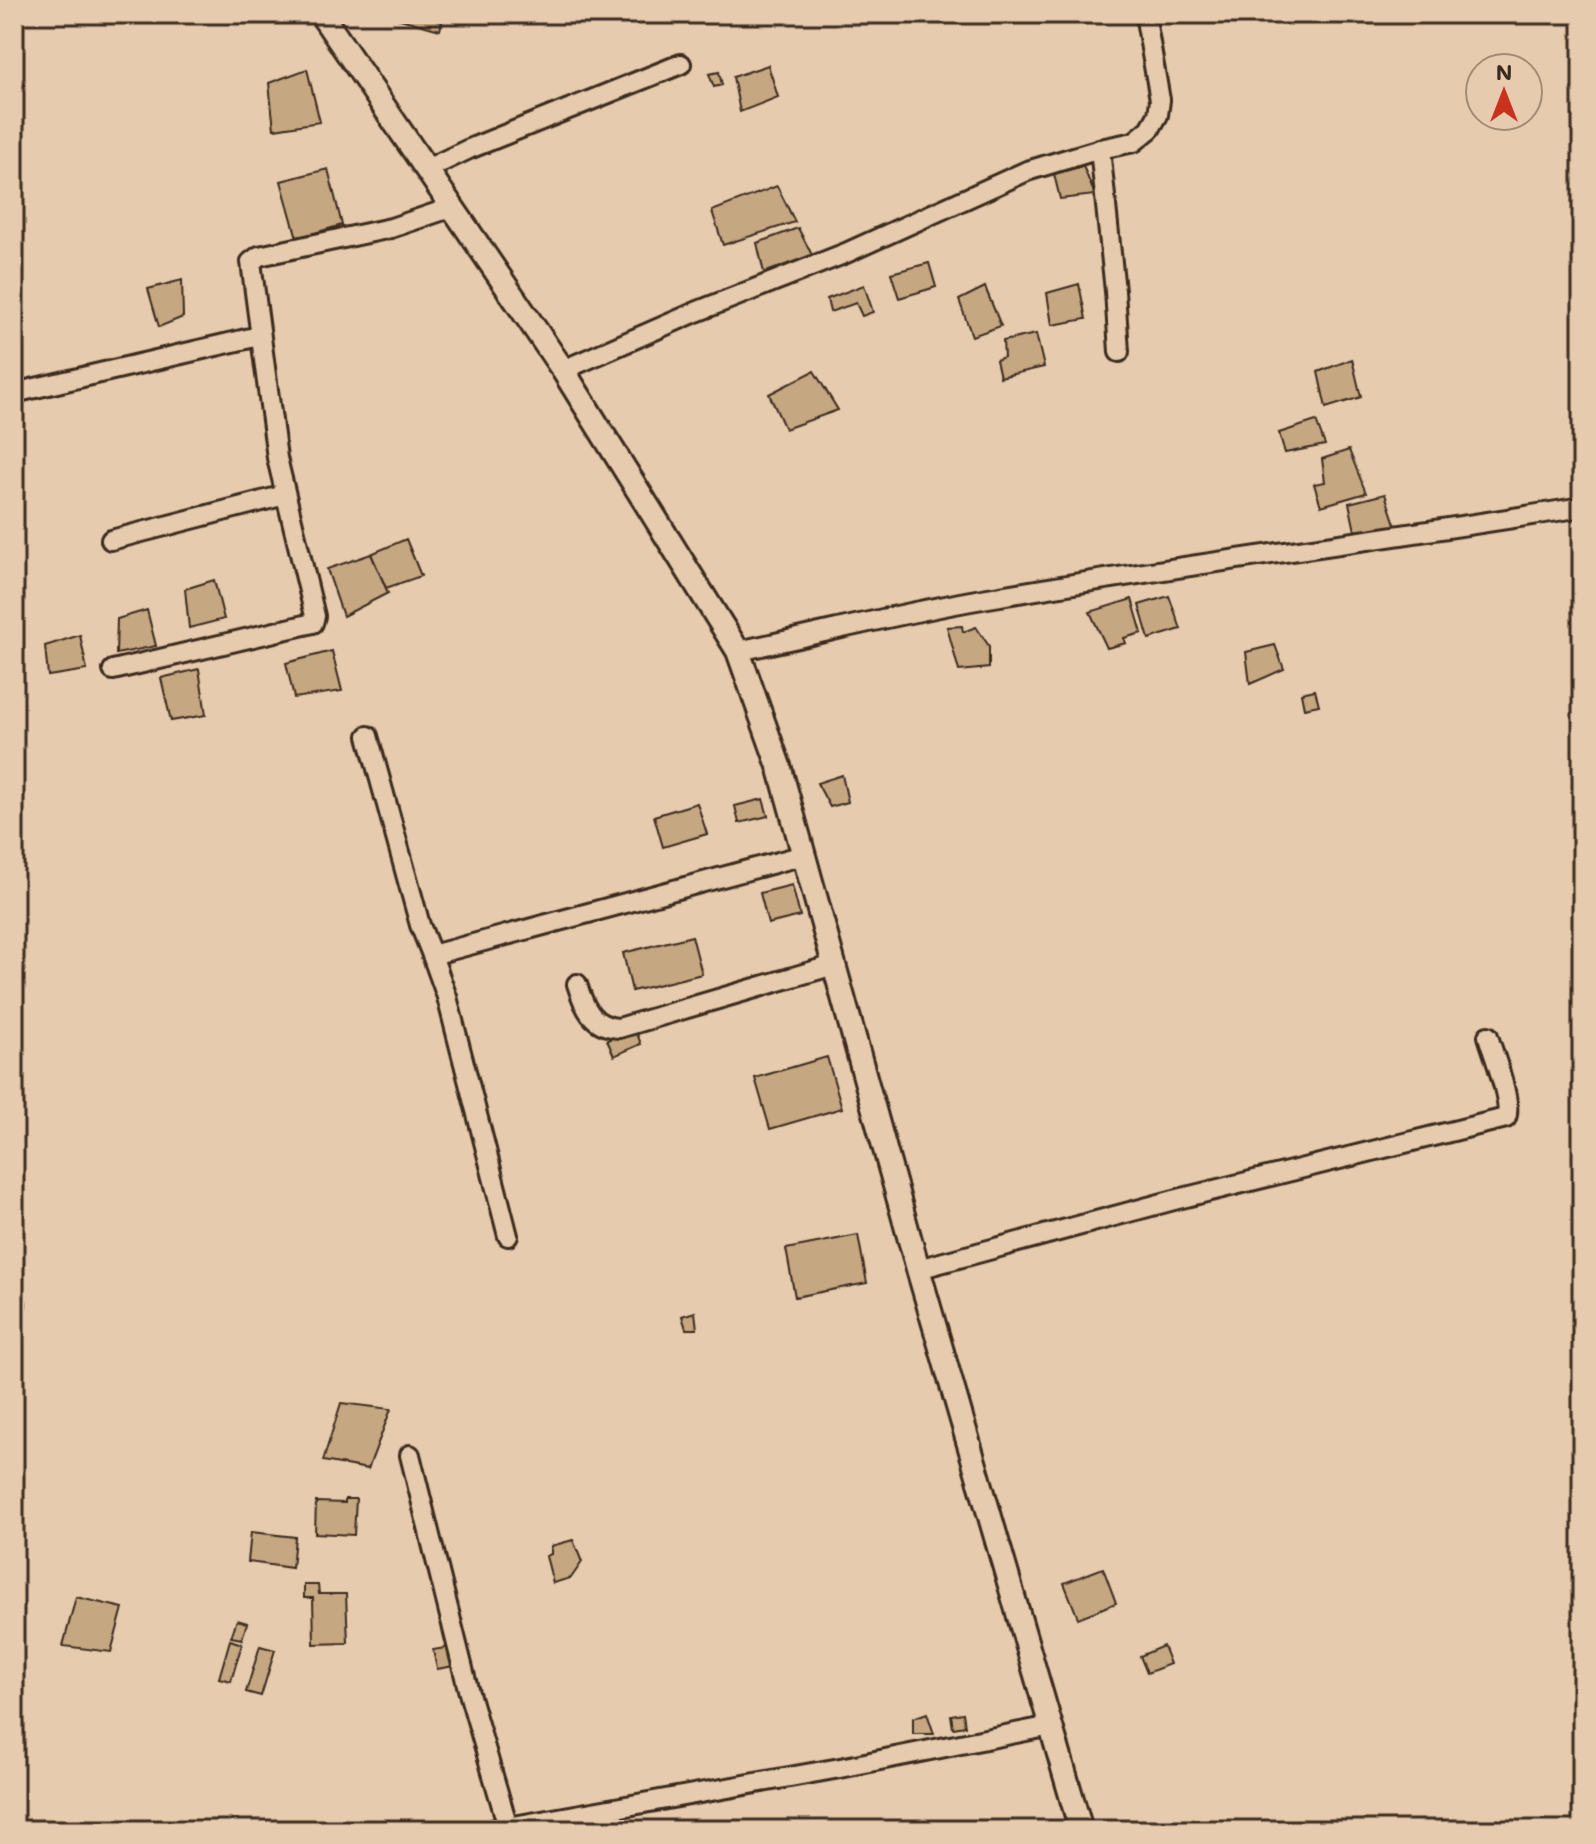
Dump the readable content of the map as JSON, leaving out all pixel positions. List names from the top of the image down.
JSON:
{
  "north": "top"
}
